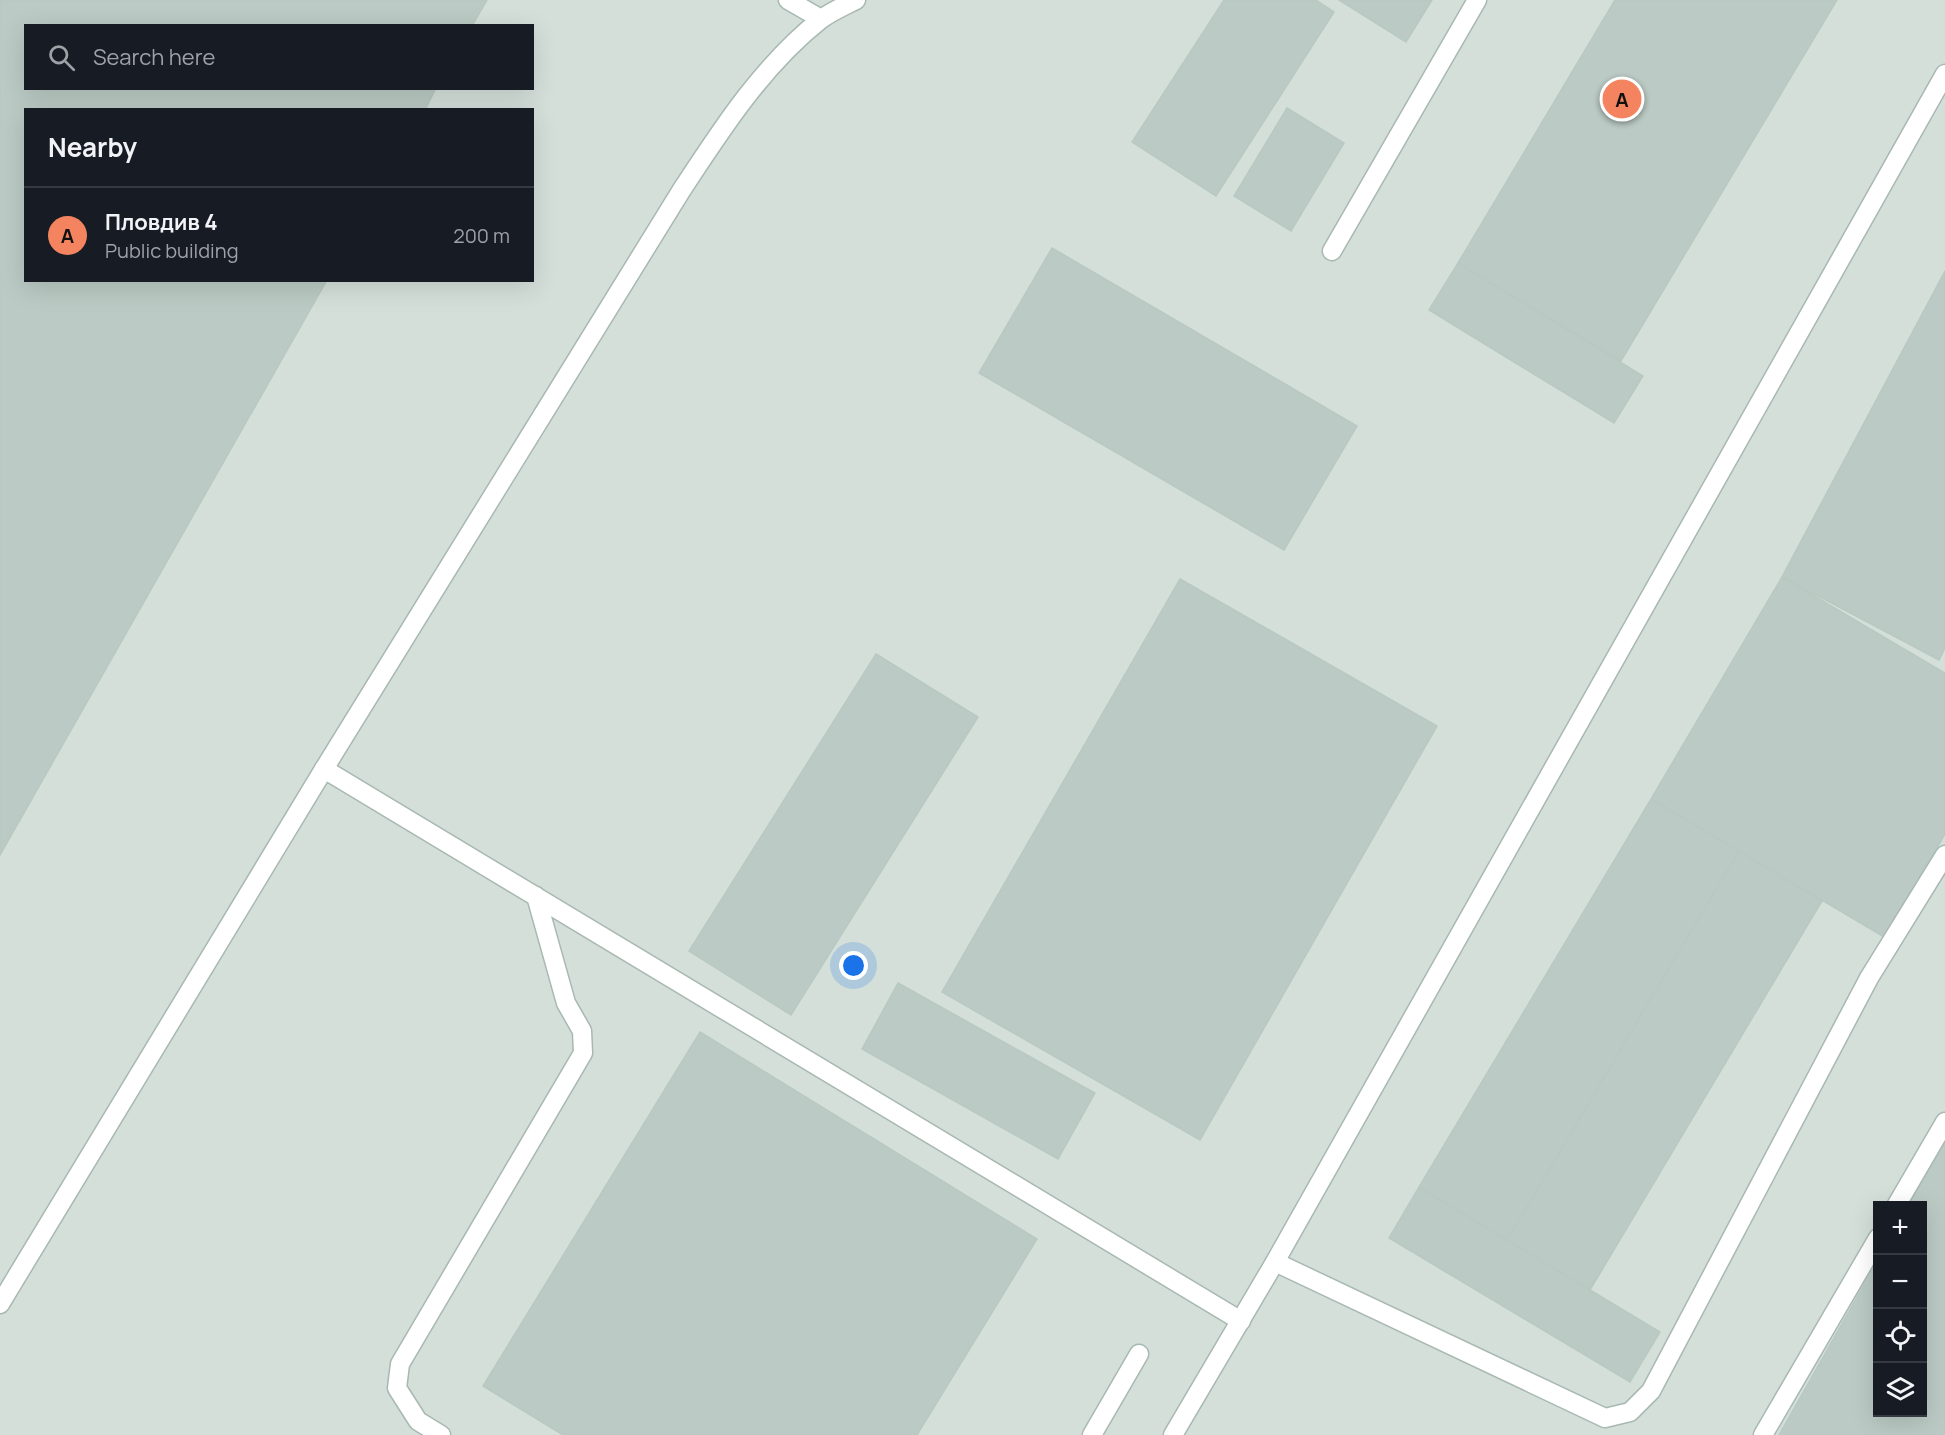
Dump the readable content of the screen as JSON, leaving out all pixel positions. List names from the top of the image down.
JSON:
{
  "page": {
    "search": "Search here",
    "pins": "A",
    "heading": "Nearby",
    "list": [
      {
        "mark": "A",
        "name": "Пловдив 4",
        "note": "Public building",
        "value": "200 m"
      }
    ],
    "map_buttons": ["+", "−"]
  }
}
